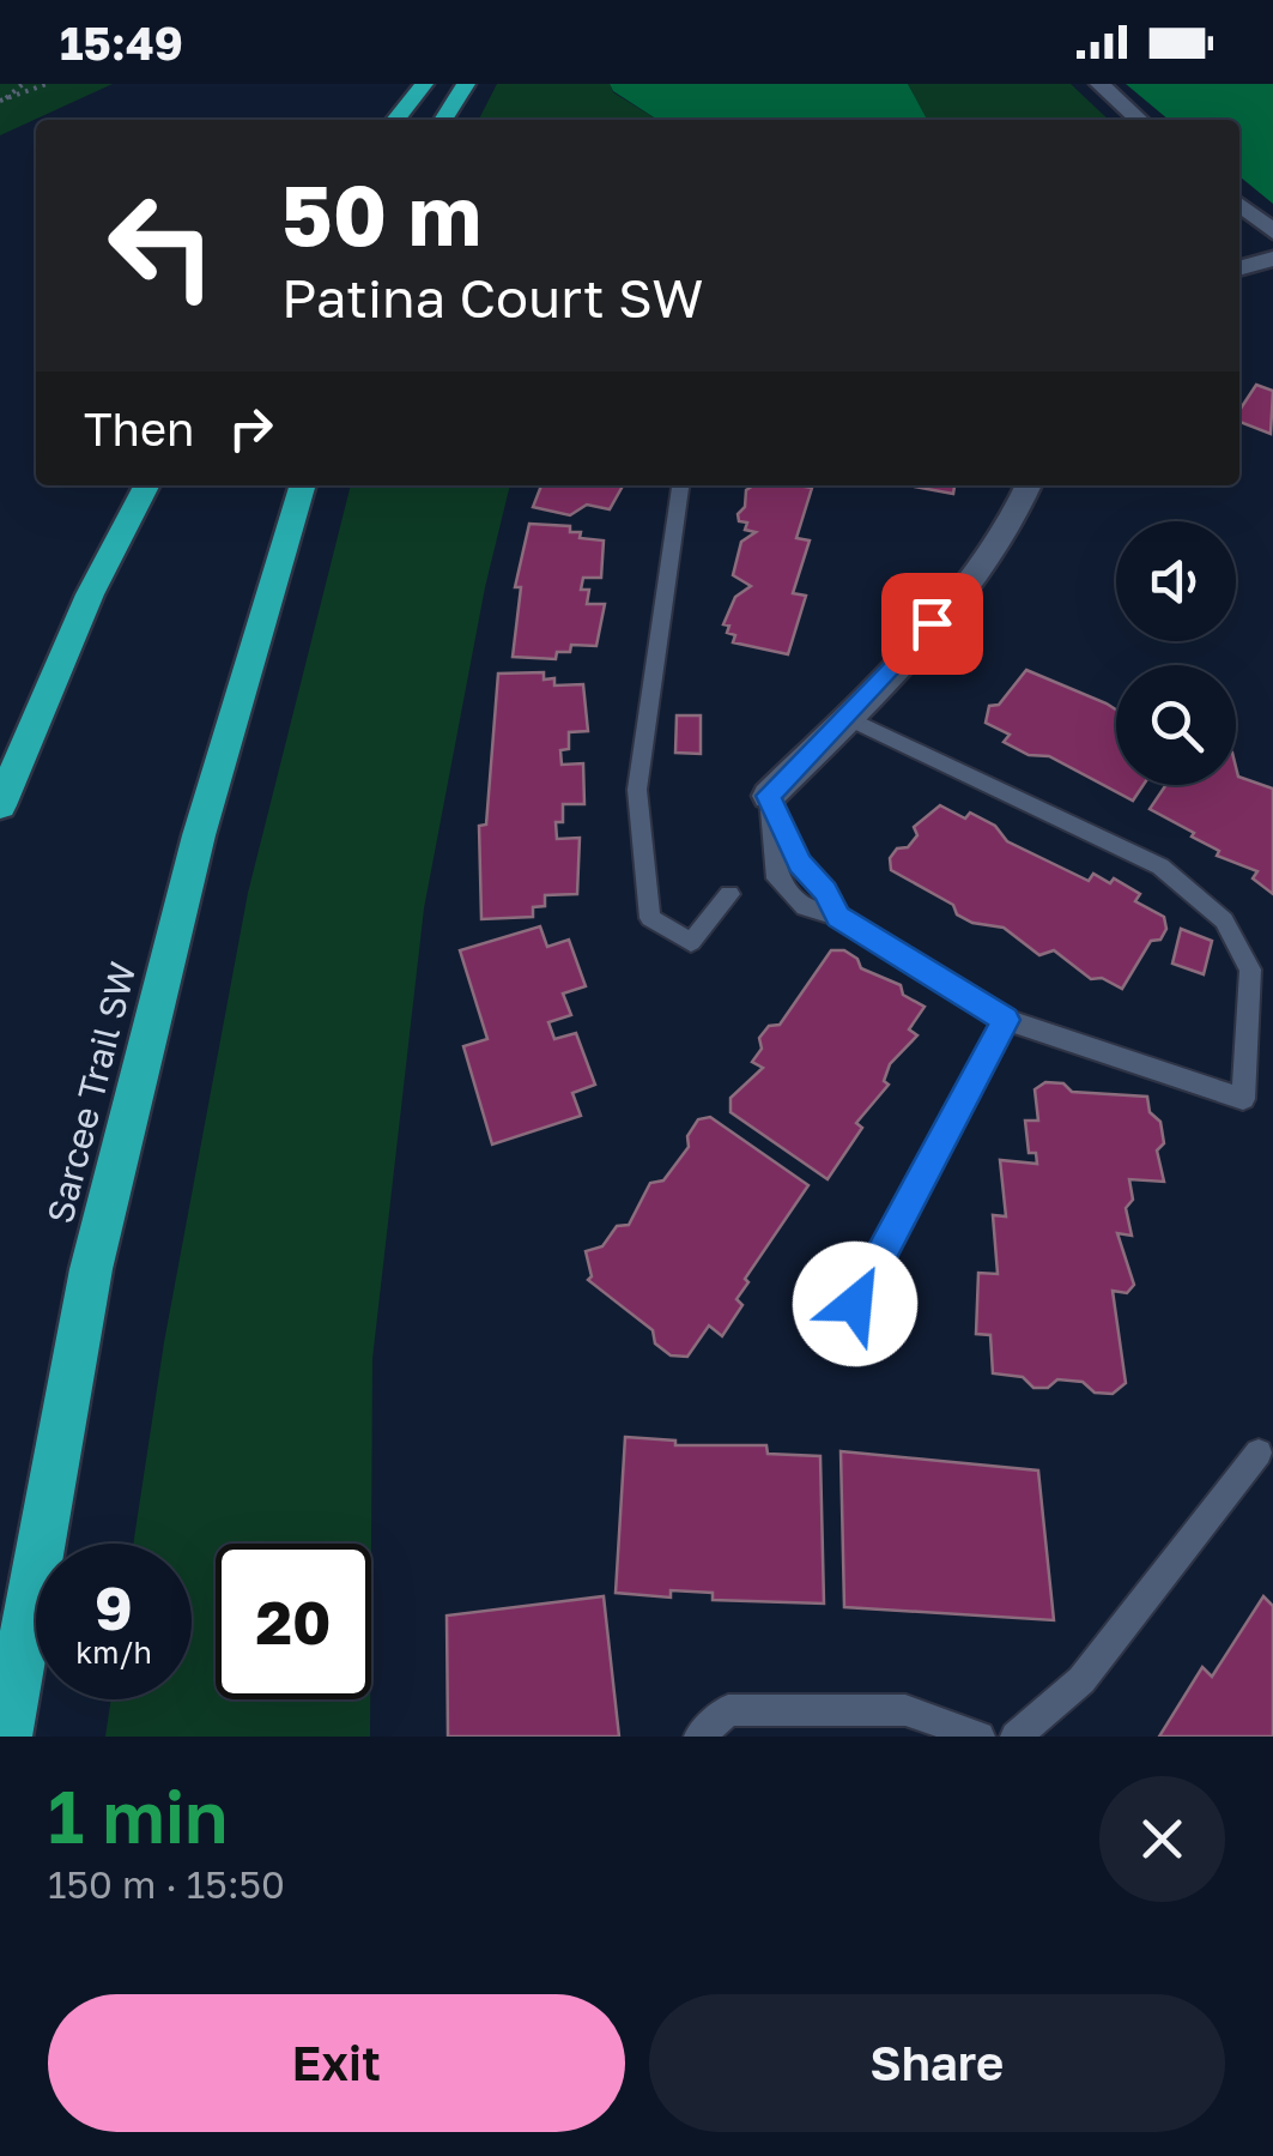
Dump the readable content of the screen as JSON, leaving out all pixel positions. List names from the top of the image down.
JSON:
{
  "streets": {
    "highway": ["Sarcee Trail SW"]
  },
  "page": {
    "status": "15:49",
    "turn": ["50 m", "Patina Court SW"],
    "then": "Then",
    "speed": "9 km/h",
    "limit": "20",
    "heading": ["1 min", "150 m · 15:50"],
    "buttons": ["Exit", "Share"]
  }
}
